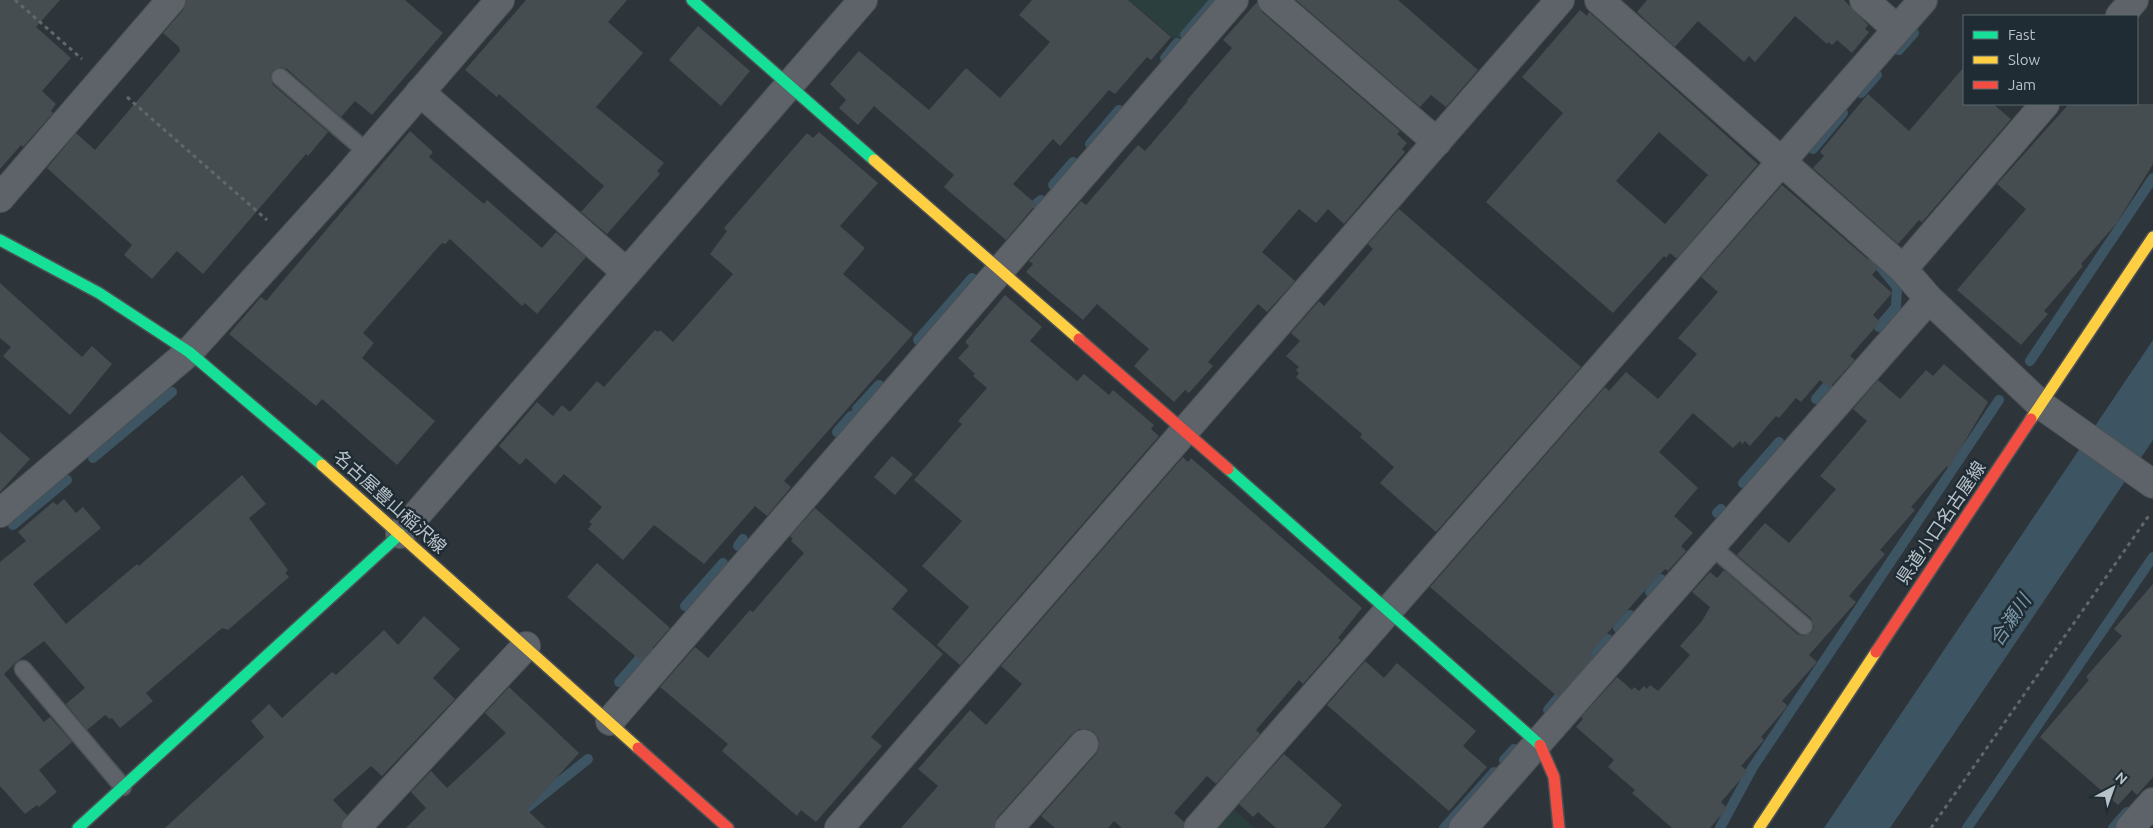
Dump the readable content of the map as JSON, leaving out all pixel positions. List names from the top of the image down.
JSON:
{
  "streets": {
    "street": ["名古屋豊山稲沢線", "県道小口名古屋線"]
  },
  "water": ["合瀬川"],
  "legend": ["Fast", "Slow", "Jam"],
  "north": "top right"
}
